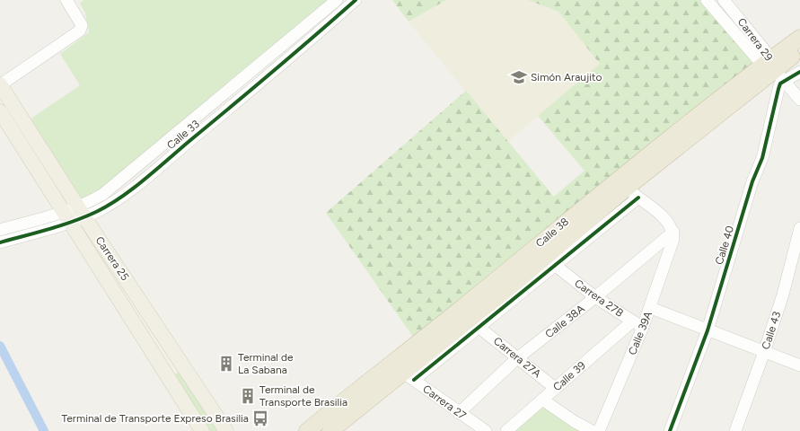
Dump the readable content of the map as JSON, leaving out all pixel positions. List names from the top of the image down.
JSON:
{
  "streets": {
    "highway": ["Calle 38"],
    "main road": ["Carrera 25"],
    "street": [
      "Carrera 29",
      "Calle 33",
      "Calle 40",
      "Carrera 27B",
      "Calle 38A",
      "Calle 43",
      "Calle 39A",
      "Carrera 27A",
      "Calle 39",
      "Carrera 27"
    ]
  },
  "crossings": [
    ["Carrera 29", "Calle 38"],
    ["Carrera 29", "Calle 40"],
    ["Calle 33", "Carrera 25"],
    ["Calle 38", "Calle 40"],
    ["Calle 38", "Carrera 27"],
    ["Carrera 27B", "Calle 38A"],
    ["Carrera 27B", "Calle 39A"],
    ["Carrera 27B", "Calle 39"],
    ["Calle 38A", "Calle 39A"],
    ["Calle 38A", "Carrera 27A"],
    ["Calle 38A", "Carrera 27"],
    ["Carrera 27A", "Calle 39"]
  ],
  "places": {
    "school or university": ["Simón Araujito"],
    "building": ["Terminal de La Sabana", "Terminal de Transporte Brasilia"],
    "bus stop": ["Terminal de Transporte Expreso Brasilia"]
  }
}
